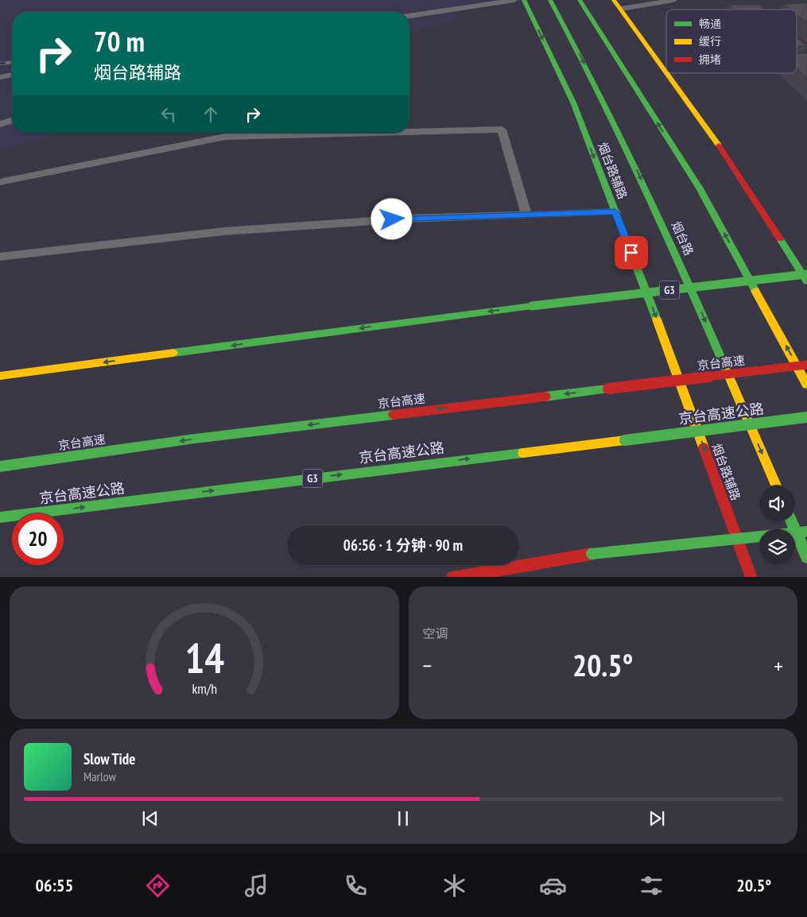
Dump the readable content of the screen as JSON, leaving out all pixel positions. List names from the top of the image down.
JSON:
{
  "streets": {
    "main road": [
      "烟台路辅路",
      "烟台路",
      "G3",
      "京台高速",
      "京台高速公路"
    ]
  },
  "one_way": ["京台高速", "京台高速公路"],
  "legend": ["畅通", "缓行", "拥堵"],
  "page": {
    "turn": ["70 m", "烟台路辅路"],
    "limit": "20",
    "trip": "06:56 · 1 分钟 · 90 m",
    "tile": "空调",
    "heat": ["−", "20.5°", "+"],
    "song": ["Slow Tide", "Marlow"],
    "tabs": ["06:55", "20.5°"],
    "gauge": ["14", "km/h"]
  }
}
